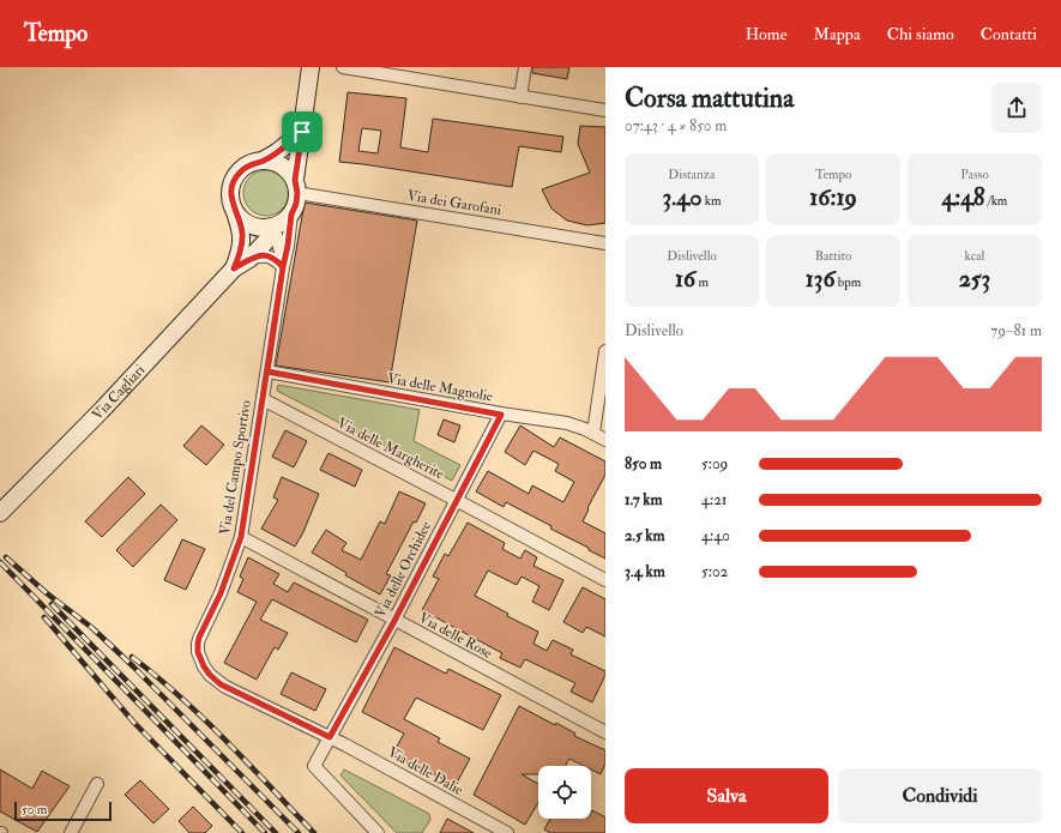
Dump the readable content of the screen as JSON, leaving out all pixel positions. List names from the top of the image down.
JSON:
{
  "streets": {
    "street": [
      "Via dei Garofani",
      "Via delle Magnolie",
      "Via Cagliari",
      "Via delle Margherite",
      "Via del Campo Sportivo",
      "Via delle Orchidee",
      "Via delle Rose",
      "Via delle Dalie"
    ]
  },
  "crossings": [
    ["Via dei Garofani", "Via Cagliari"],
    ["Via dei Garofani", "Via del Campo Sportivo"],
    ["Via delle Magnolie", "Via del Campo Sportivo"],
    ["Via delle Magnolie", "Via delle Orchidee"],
    ["Via Cagliari", "Via del Campo Sportivo"],
    ["Via delle Margherite", "Via del Campo Sportivo"],
    ["Via delle Margherite", "Via delle Orchidee"],
    ["Via del Campo Sportivo", "Via delle Orchidee"],
    ["Via del Campo Sportivo", "Via delle Rose"],
    ["Via del Campo Sportivo", "Via delle Dalie"],
    ["Via delle Orchidee", "Via delle Rose"],
    ["Via delle Orchidee", "Via delle Dalie"]
  ],
  "scale_bar": "50 m",
  "page": {
    "header": "Tempo",
    "nav": [
      "Home",
      "Mappa",
      "Chi siamo",
      "Contatti"
    ],
    "heading": ["Corsa mattutina", "07:43 · 4 × 850 m"],
    "stats": [
      ["Distanza", "3.40 km"],
      ["Tempo", "16:19"],
      ["Passo", "4:48 /km"],
      ["Dislivello", "16 m"],
      ["Battito", "136 bpm"],
      ["kcal", "253"]
    ],
    "chart": ["Dislivello", "79–81 m"],
    "list": [
      {
        "name": "850 m",
        "note": "5:09"
      },
      {
        "name": "1.7 km",
        "note": "4:21"
      },
      {
        "name": "2.5 km",
        "note": "4:40"
      },
      {
        "name": "3.4 km",
        "note": "5:02"
      }
    ],
    "buttons": ["Salva", "Condividi"],
    "scale": "50 m"
  }
}
